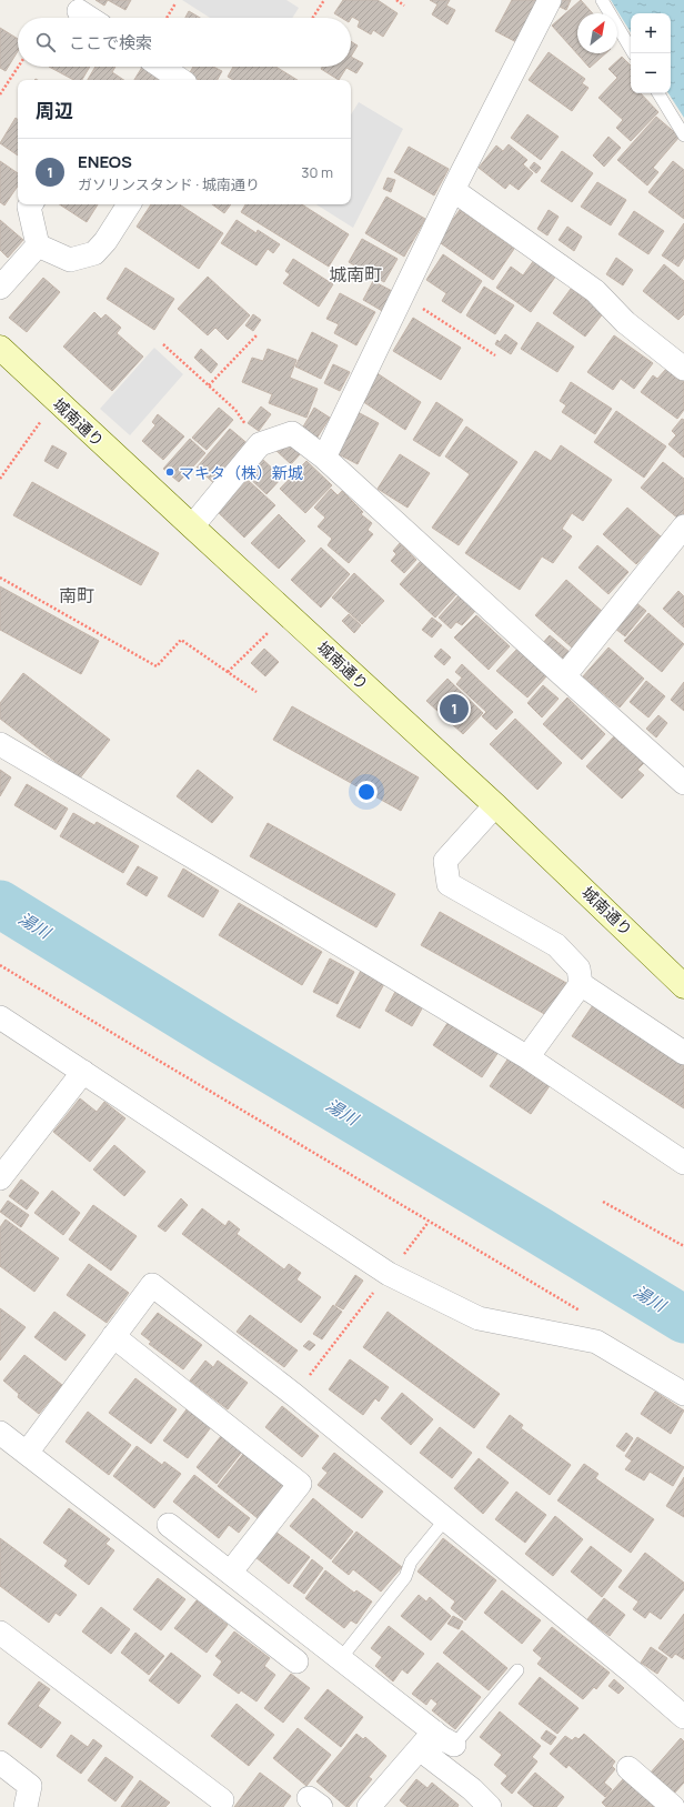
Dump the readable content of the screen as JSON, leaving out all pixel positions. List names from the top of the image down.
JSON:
{
  "streets": {
    "street": ["城南通り"]
  },
  "districts": ["城南町", "南町"],
  "water": ["湯川"],
  "places": ["マキタ（株）新城"],
  "north": "top right",
  "page": {
    "map_buttons": ["+", "−"],
    "search": "ここで検索",
    "heading": "周辺",
    "list": [
      {
        "mark": "1",
        "name": "ENEOS",
        "note": "ガソリンスタンド · 城南通り",
        "value": "30 m"
      }
    ],
    "pins": "1"
  }
}
